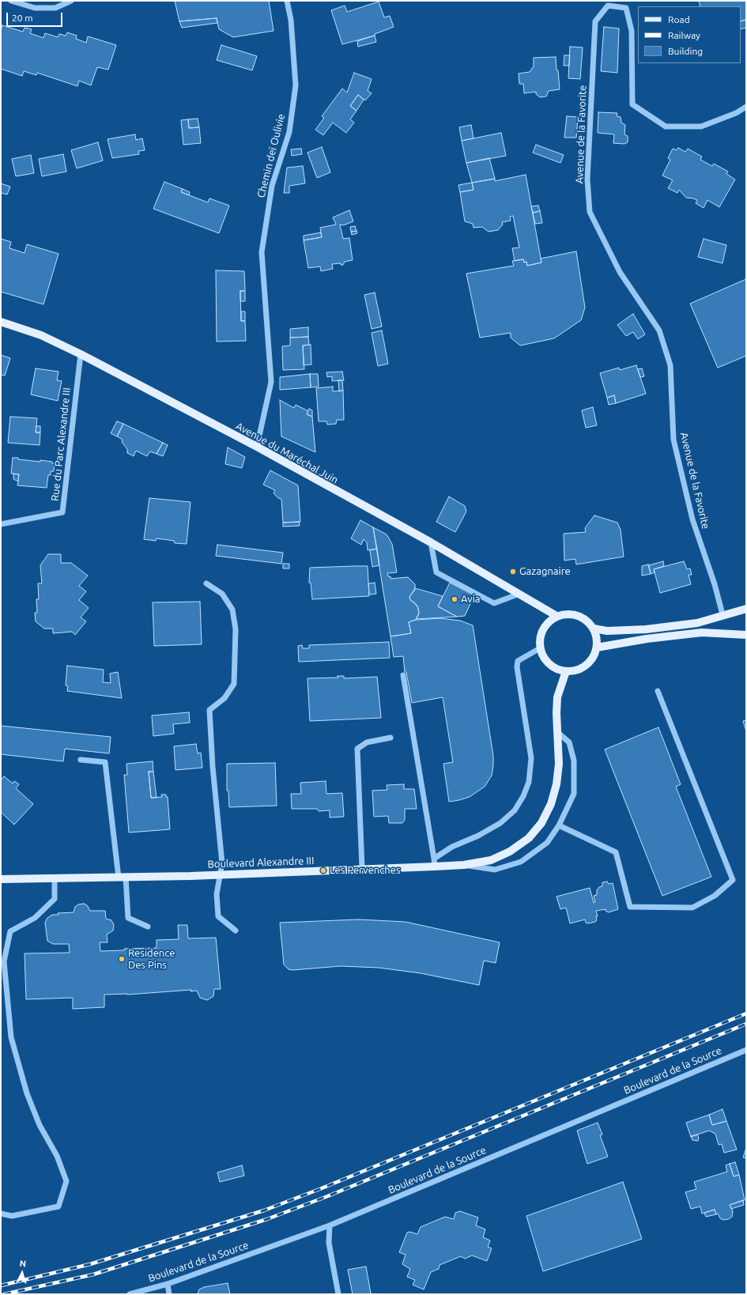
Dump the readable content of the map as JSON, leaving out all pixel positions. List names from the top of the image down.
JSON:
{
  "streets": {
    "main road": ["Avenue du Maréchal Juin", "Boulevard Alexandre III"],
    "street": [
      "Avenue de la Favorite",
      "Chemin deï Oulivie",
      "Rue du Parc Alexandre III",
      "Boulevard de la Source"
    ]
  },
  "crossings": [
    ["Chemin deï Oulivie", "Avenue du Maréchal Juin"],
    ["Rue du Parc Alexandre III", "Avenue du Maréchal Juin"],
    ["Avenue du Maréchal Juin", "Boulevard Alexandre III"]
  ],
  "places": [
    "Gazagnaire",
    "Avia",
    "Les Pervenches",
    "Residence Des Pins"
  ],
  "legend": ["Road", "Railway", "Building"],
  "scale_bar": "20 m",
  "north": "top"
}
